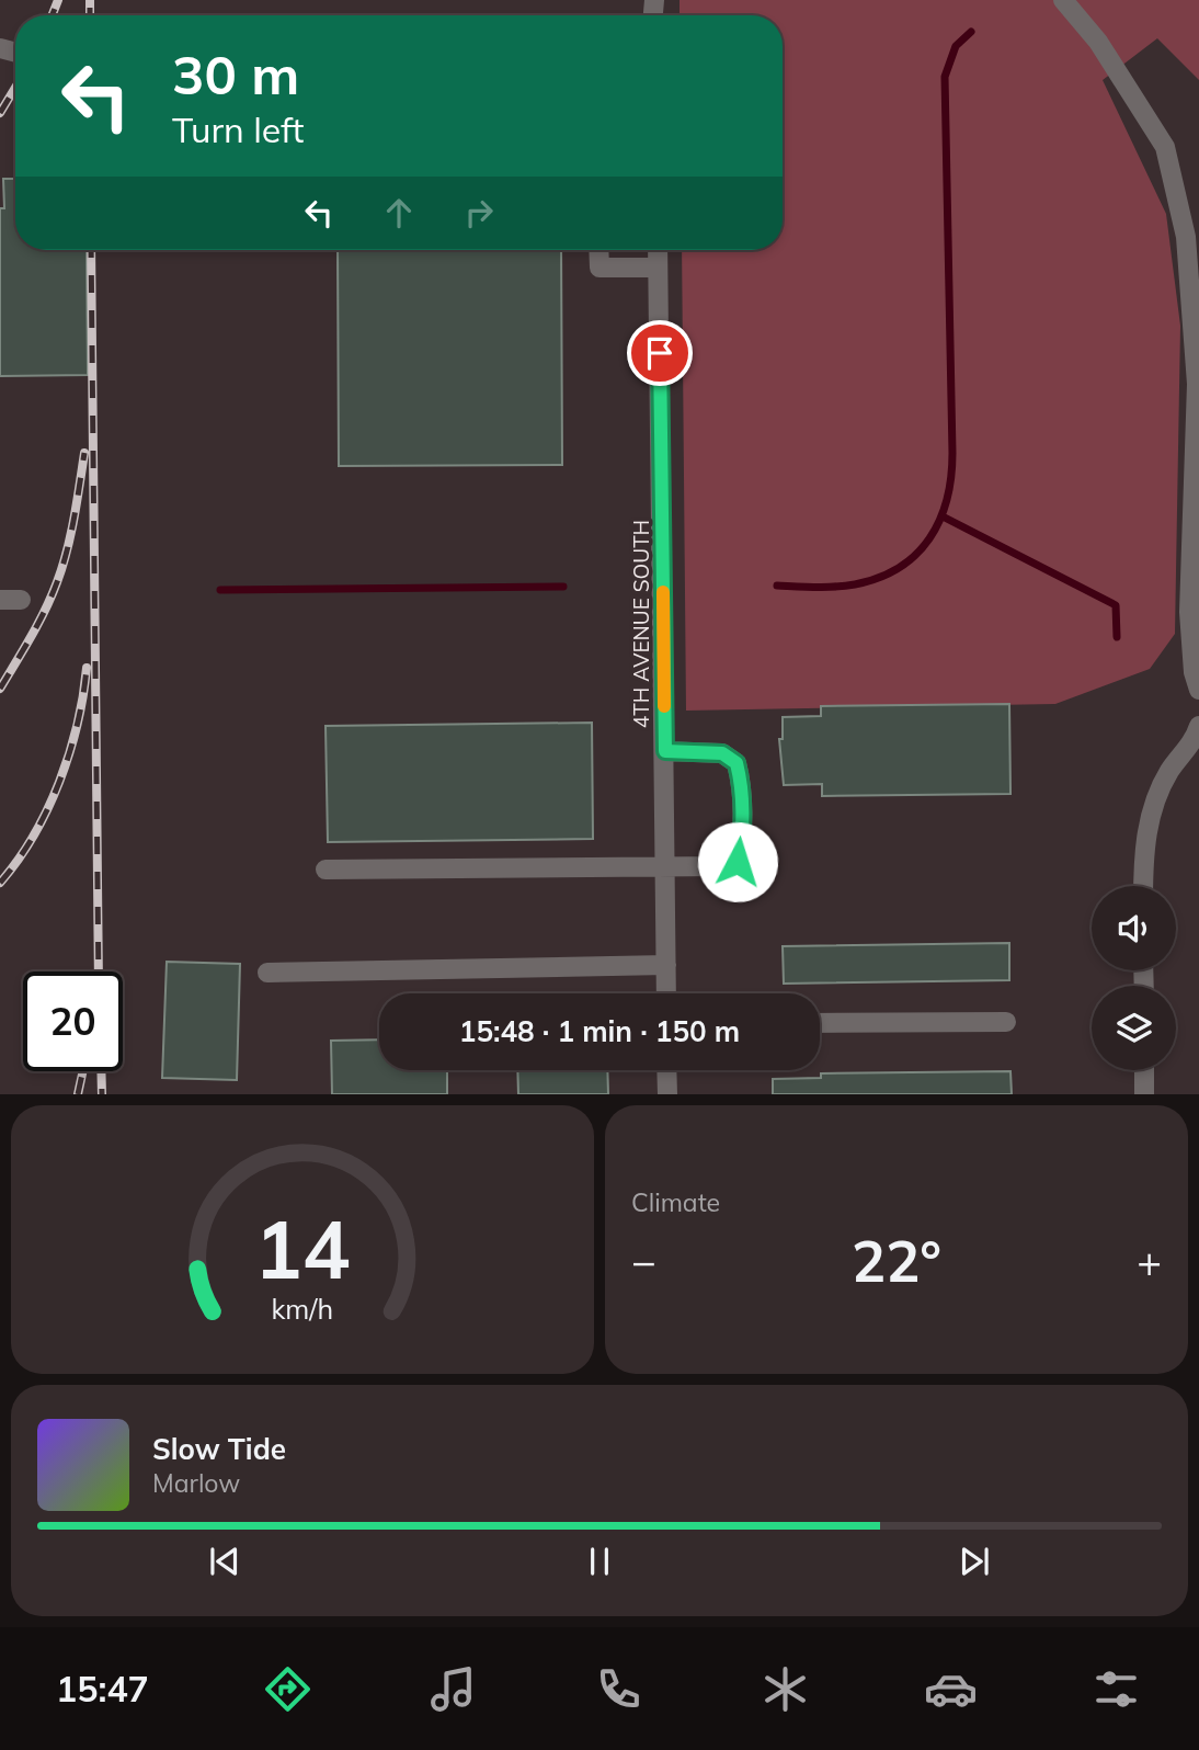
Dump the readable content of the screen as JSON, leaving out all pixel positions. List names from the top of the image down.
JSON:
{
  "streets": {
    "street": ["4TH AVENUE SOUTH"]
  },
  "page": {
    "turn": ["30 m", "Turn left"],
    "limit": "20",
    "trip": "15:48 · 1 min · 150 m",
    "tile": "Climate",
    "heat": ["−", "22°", "+"],
    "song": ["Slow Tide", "Marlow"],
    "tabs": "15:47",
    "gauge": ["14", "km/h"]
  }
}
